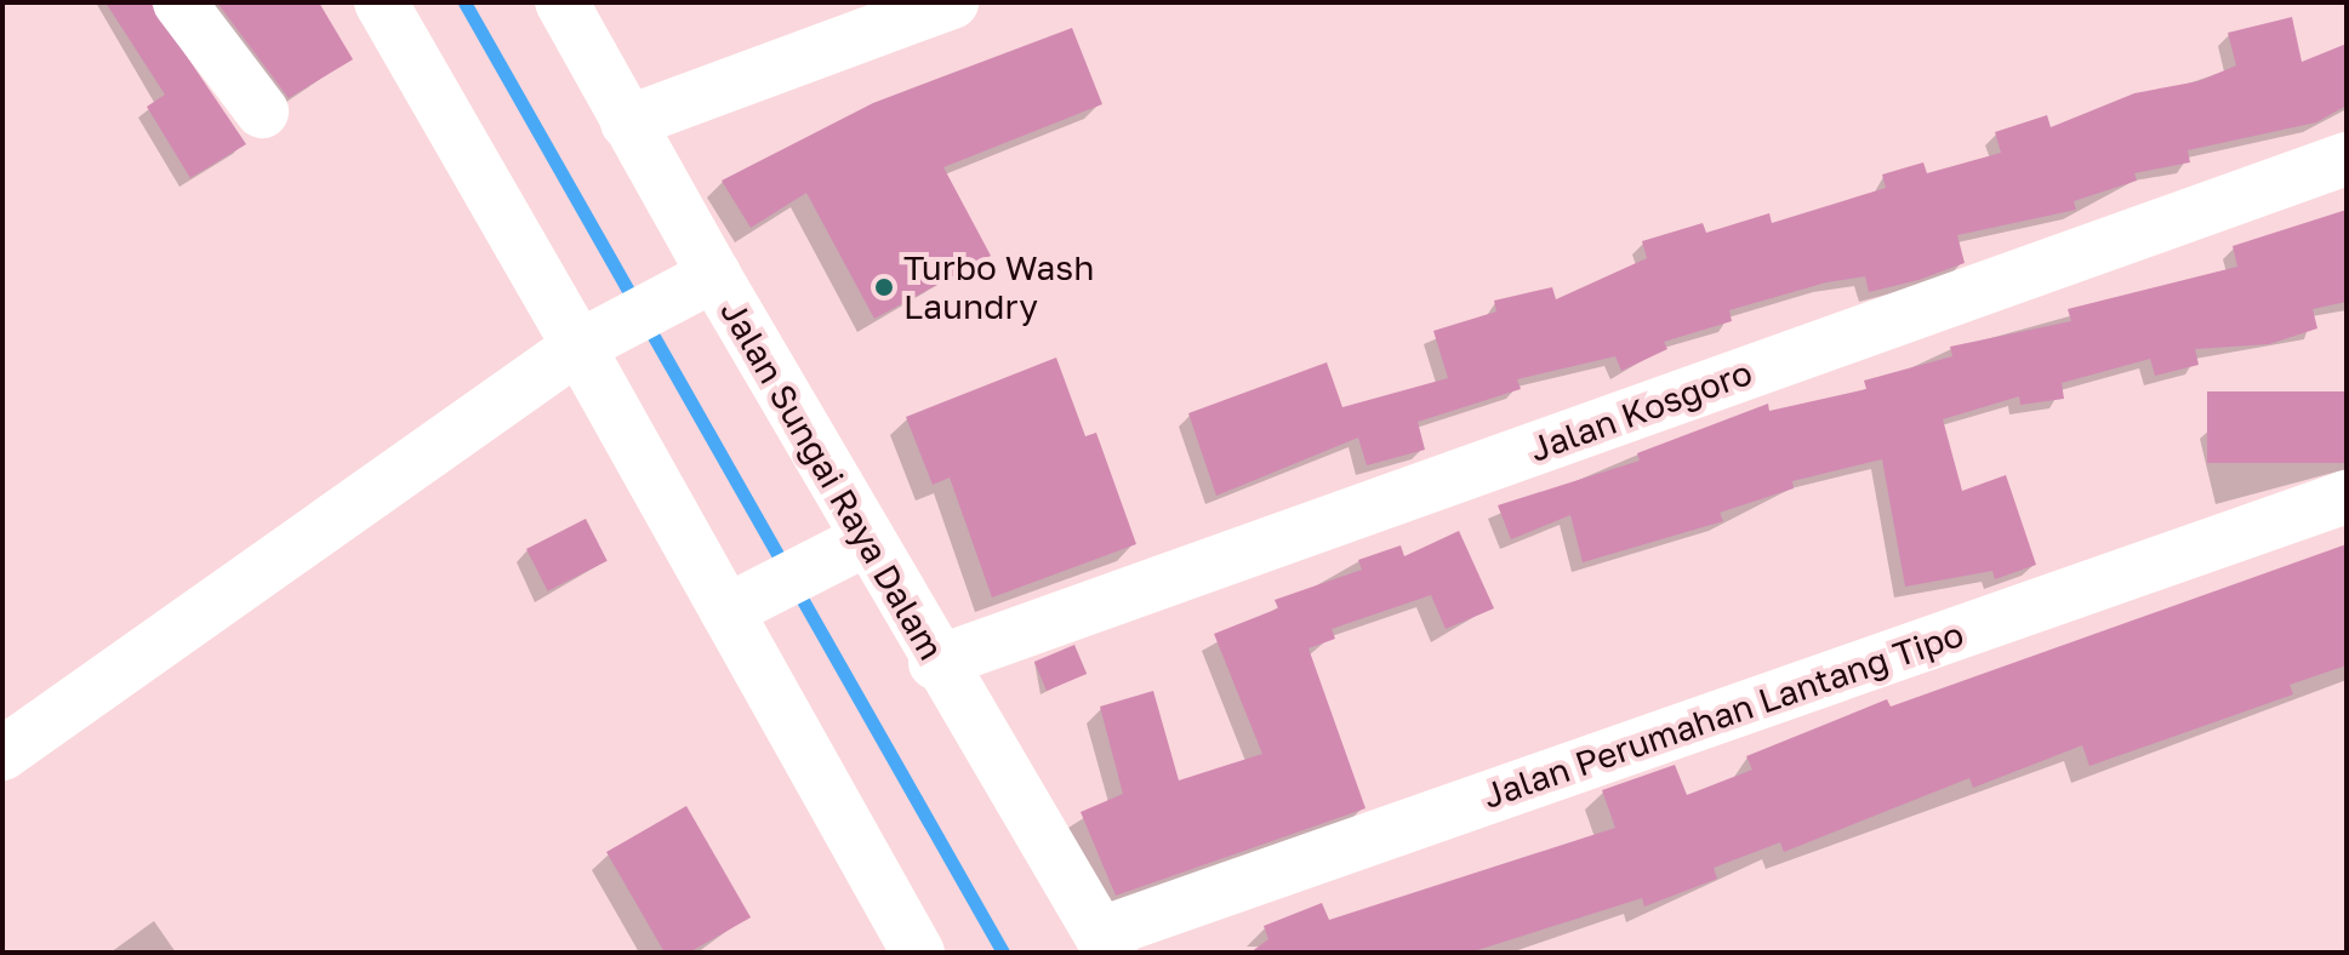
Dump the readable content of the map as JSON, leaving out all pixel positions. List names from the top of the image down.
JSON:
{
  "streets": {
    "street": ["Jalan Kosgoro", "Jalan Sungai Raya Dalam", "Jalan Perumahan Lantang Tipo"]
  },
  "crossings": [
    ["Jalan Kosgoro", "Jalan Sungai Raya Dalam"],
    ["Jalan Sungai Raya Dalam", "Jalan Perumahan Lantang Tipo"]
  ],
  "places": ["Turbo Wash Laundry"]
}
